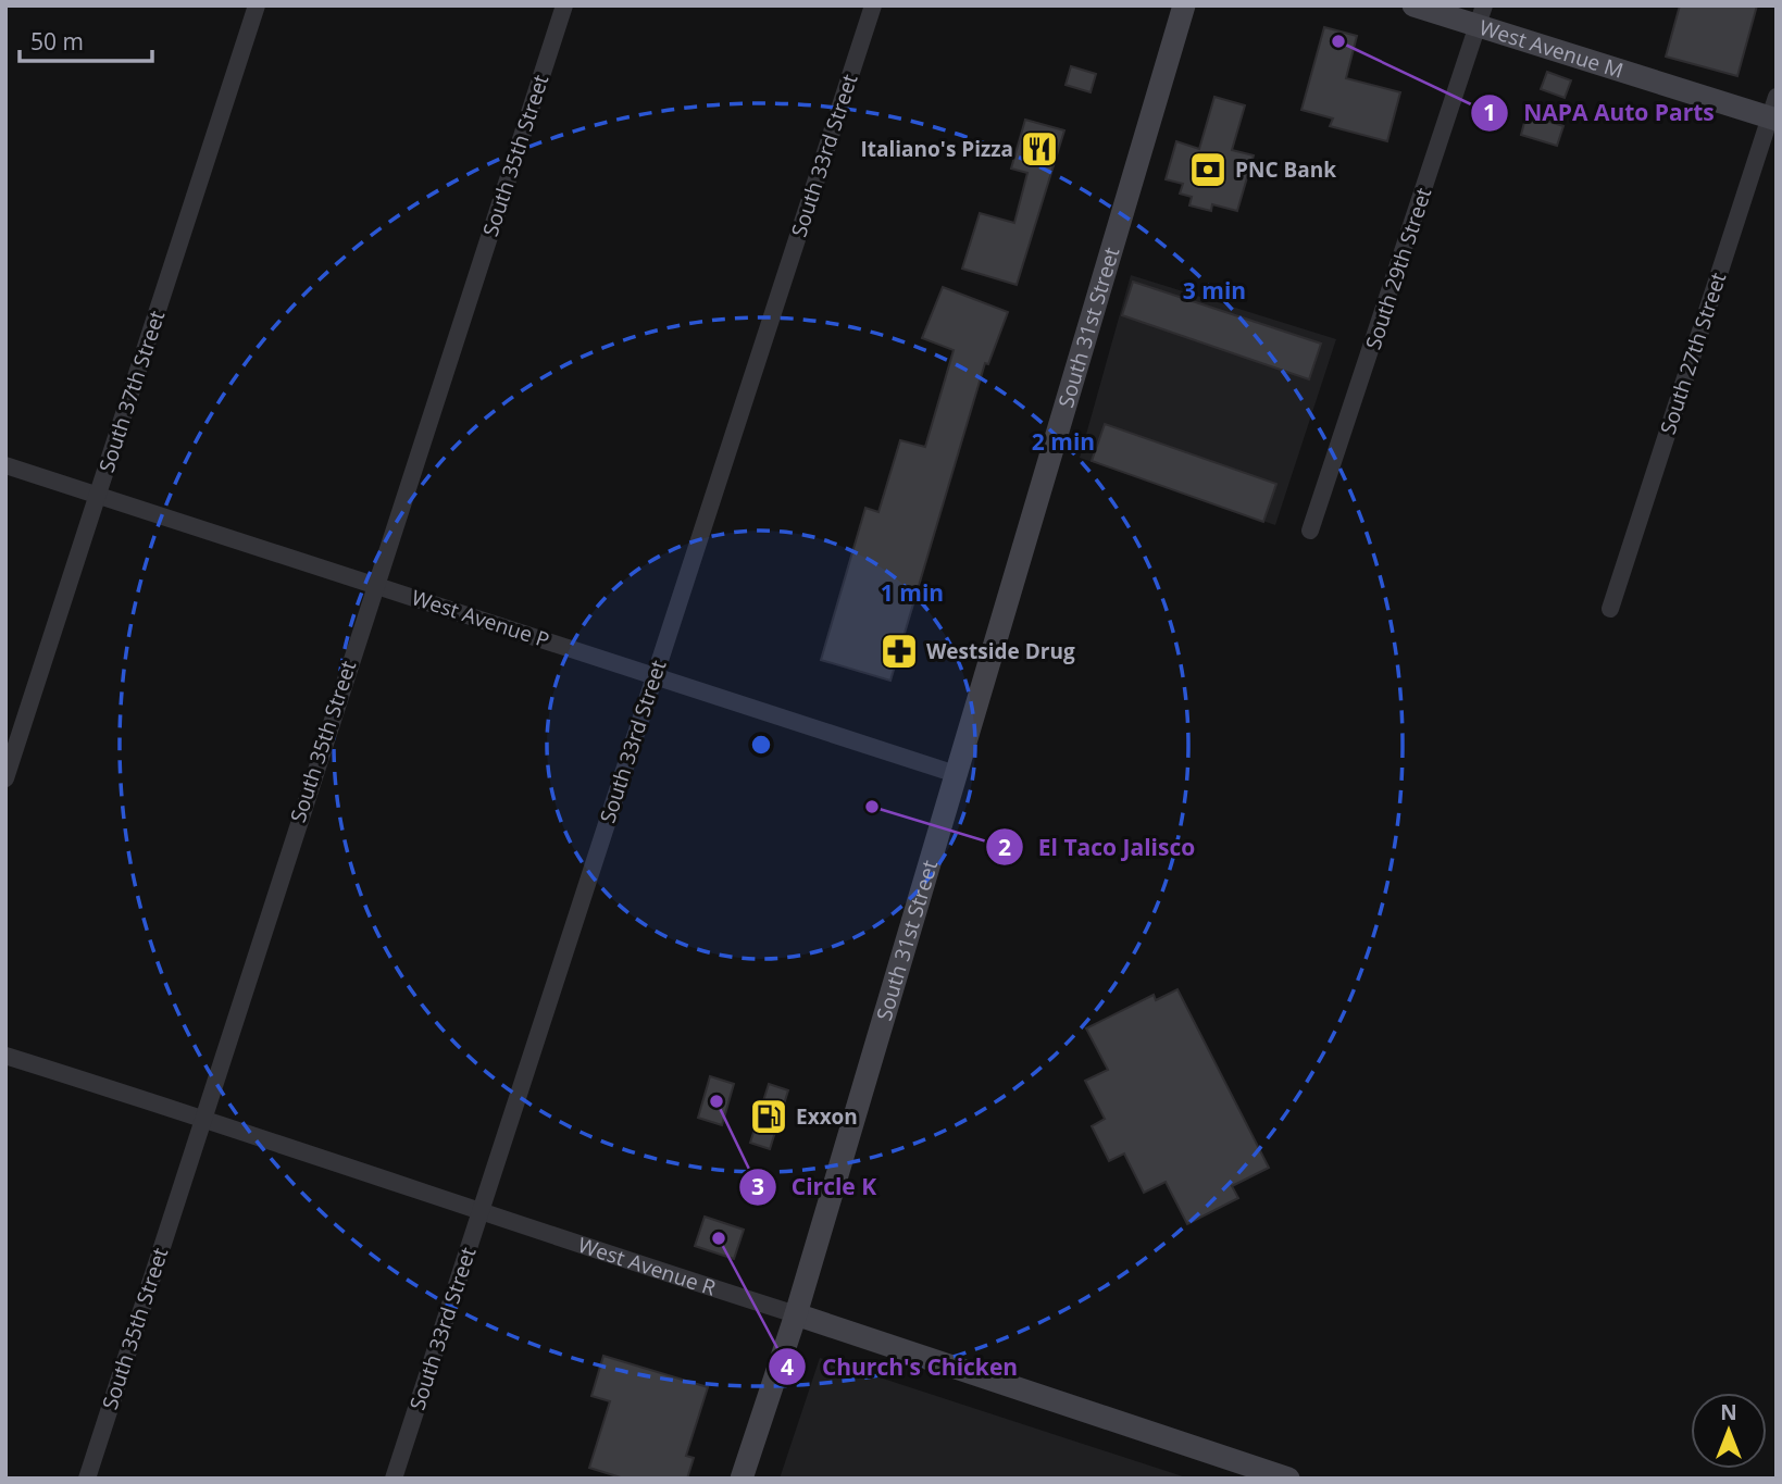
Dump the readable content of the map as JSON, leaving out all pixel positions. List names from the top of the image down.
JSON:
{
  "streets": {
    "main road": ["West Avenue M", "South 31st Street", "West Avenue R"],
    "street": [
      "South 35th Street",
      "South 33rd Street",
      "South 29th Street",
      "South 27th Street",
      "South 37th Street",
      "West Avenue P"
    ]
  },
  "crossings": [
    ["West Avenue M", "South 29th Street"],
    ["West Avenue M", "South 27th Street"],
    ["South 35th Street", "West Avenue P"],
    ["South 35th Street", "West Avenue R"],
    ["South 33rd Street", "West Avenue P"],
    ["South 33rd Street", "West Avenue R"],
    ["South 31st Street", "West Avenue P"],
    ["South 31st Street", "West Avenue R"],
    ["South 37th Street", "West Avenue P"]
  ],
  "places": {
    "other": [
      "NAPA Auto Parts",
      "El Taco Jalisco",
      "Circle K",
      "Church's Chicken"
    ],
    "restaurant": ["Italiano's Pizza"],
    "bank": ["PNC Bank"],
    "pharmacy": ["Westside Drug"],
    "fuel station": ["Exxon"]
  },
  "scale_bar": "50 m",
  "north": "top",
  "rings": ["3 min", "2 min", "1 min"]
}
